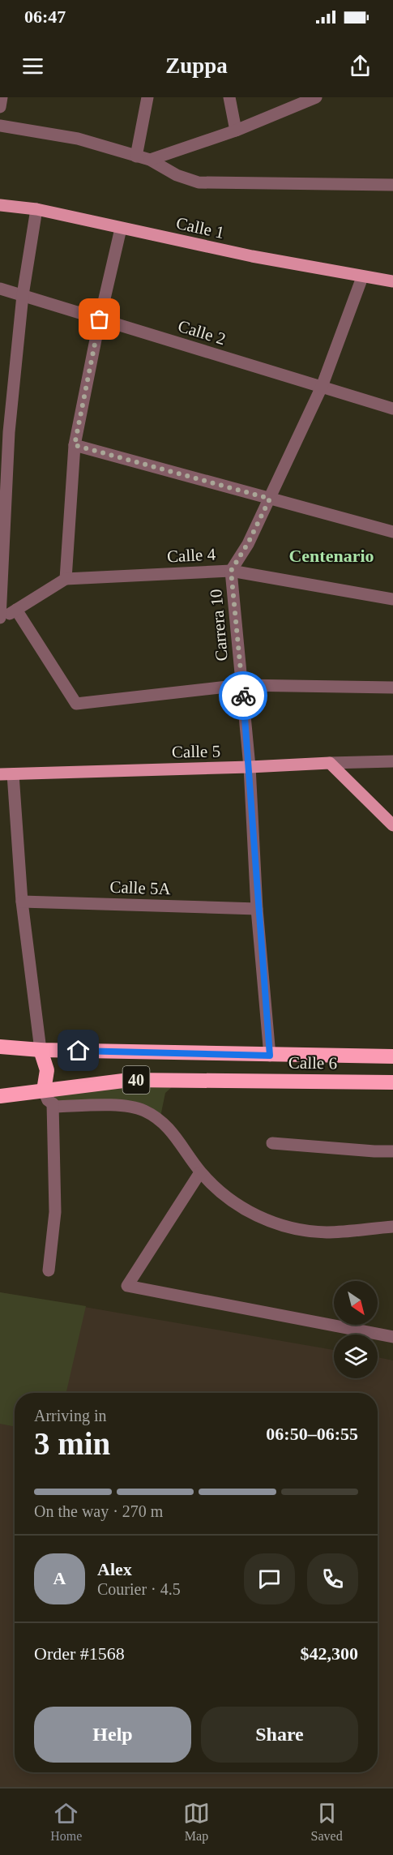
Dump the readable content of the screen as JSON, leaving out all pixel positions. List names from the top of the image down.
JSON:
{
  "streets": {
    "highway": ["Calle 6", "40"],
    "main road": ["Calle 1", "Calle 5"],
    "street": [
      "Calle 2",
      "Calle 4",
      "Carrera 10",
      "Calle 5A"
    ]
  },
  "crossings": [
    ["Calle 1", "Carrera 10"],
    ["Calle 2", "Carrera 10"],
    ["Calle 4", "Carrera 10"],
    ["Carrera 10", "Calle 5"],
    ["Carrera 10", "Calle 5A"],
    ["Carrera 10", "Calle 6"]
  ],
  "districts": ["Centenario"],
  "north": "bottom right",
  "page": {
    "status": "06:47",
    "header": "Zuppa",
    "heading": ["3 min", "Arriving in", "06:50–06:55"],
    "panel": [
      "Alex",
      "Courier · 4.5",
      "Order #1568",
      "$42,300"
    ],
    "bar": "On the way · 270 m",
    "round": "A",
    "buttons": ["Help", "Share"],
    "tabs": ["Home", "Map", "Saved"]
  }
}
